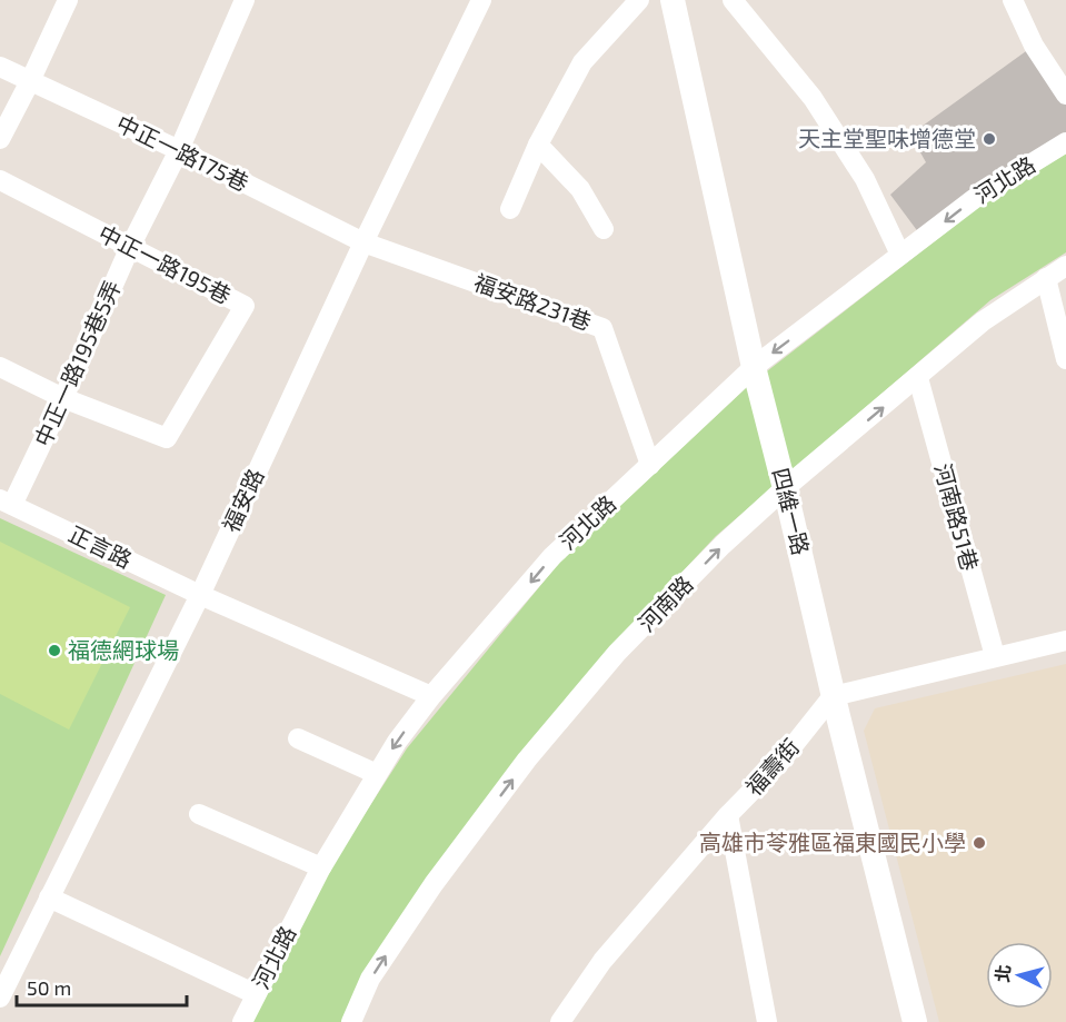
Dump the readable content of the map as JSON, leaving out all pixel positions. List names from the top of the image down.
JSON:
{
  "streets": {
    "street": [
      "中正一路175巷",
      "河北路",
      "中正一路195巷",
      "福安路231巷",
      "中正一路195巷5弄",
      "福安路",
      "四維一路",
      "河南路51巷",
      "正言路",
      "河南路",
      "福壽街"
    ]
  },
  "crossings": [
    ["中正一路175巷", "福安路231巷"],
    ["中正一路175巷", "中正一路195巷5弄"],
    ["中正一路175巷", "福安路"],
    ["河北路", "福安路231巷"],
    ["河北路", "四維一路"],
    ["河北路", "正言路"],
    ["中正一路195巷", "中正一路195巷5弄"],
    ["福安路231巷", "福安路"],
    ["中正一路195巷5弄", "正言路"],
    ["福安路", "正言路"],
    ["四維一路", "河南路"],
    ["四維一路", "福壽街"],
    ["河南路51巷", "河南路"]
  ],
  "one_way": ["河北路", "河南路"],
  "places": ["天主堂聖味增德堂", "福德網球場", "高雄市苓雅區福東國民小學"],
  "scale_bar": "50 m",
  "north": "left"
}
